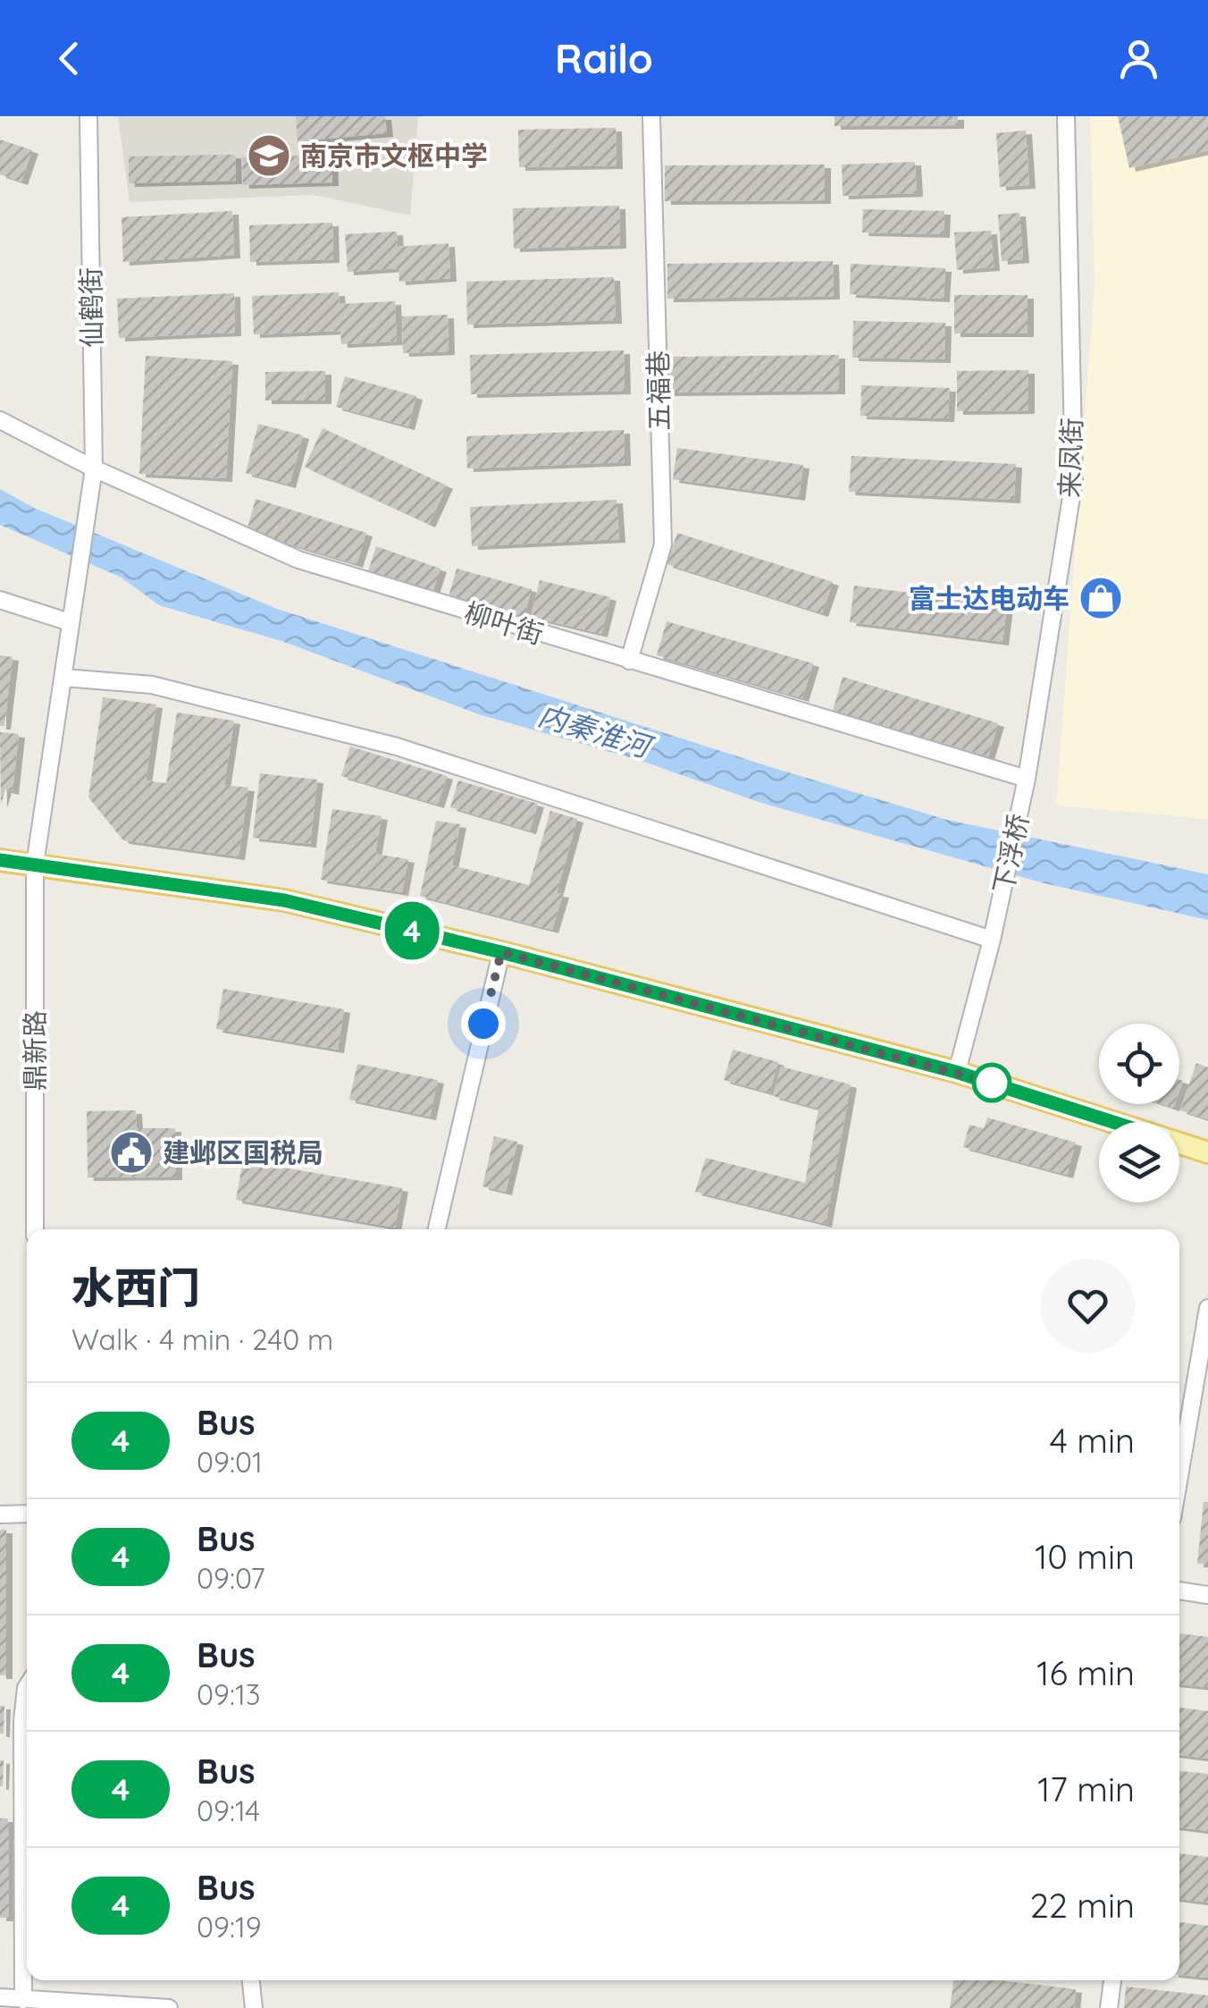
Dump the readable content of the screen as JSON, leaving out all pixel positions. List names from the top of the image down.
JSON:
{
  "streets": {
    "street": [
      "仙鹤街",
      "五福巷",
      "来凤街",
      "柳叶街",
      "下浮桥",
      "鼎新路"
    ]
  },
  "crossings": [
    ["仙鹤街", "柳叶街"],
    ["五福巷", "柳叶街"],
    ["来凤街", "柳叶街"],
    ["来凤街", "下浮桥"],
    ["柳叶街", "下浮桥"]
  ],
  "water": ["内秦淮河"],
  "places": {
    "school or university": ["南京市文枢中学"],
    "shop": ["富士达电动车"],
    "public building": ["建邺区国税局"]
  },
  "lines": ["bus line 4"],
  "page": {
    "header": "Railo",
    "on_map": "4",
    "heading": ["水西门", "Walk · 4 min · 240 m"],
    "list": [
      {
        "mark": "4",
        "name": "Bus",
        "note": "09:01",
        "value": "4 min"
      },
      {
        "mark": "4",
        "name": "Bus",
        "note": "09:07",
        "value": "10 min"
      },
      {
        "mark": "4",
        "name": "Bus",
        "note": "09:13",
        "value": "16 min"
      },
      {
        "mark": "4",
        "name": "Bus",
        "note": "09:14",
        "value": "17 min"
      },
      {
        "mark": "4",
        "name": "Bus",
        "note": "09:19",
        "value": "22 min"
      }
    ]
  }
}
